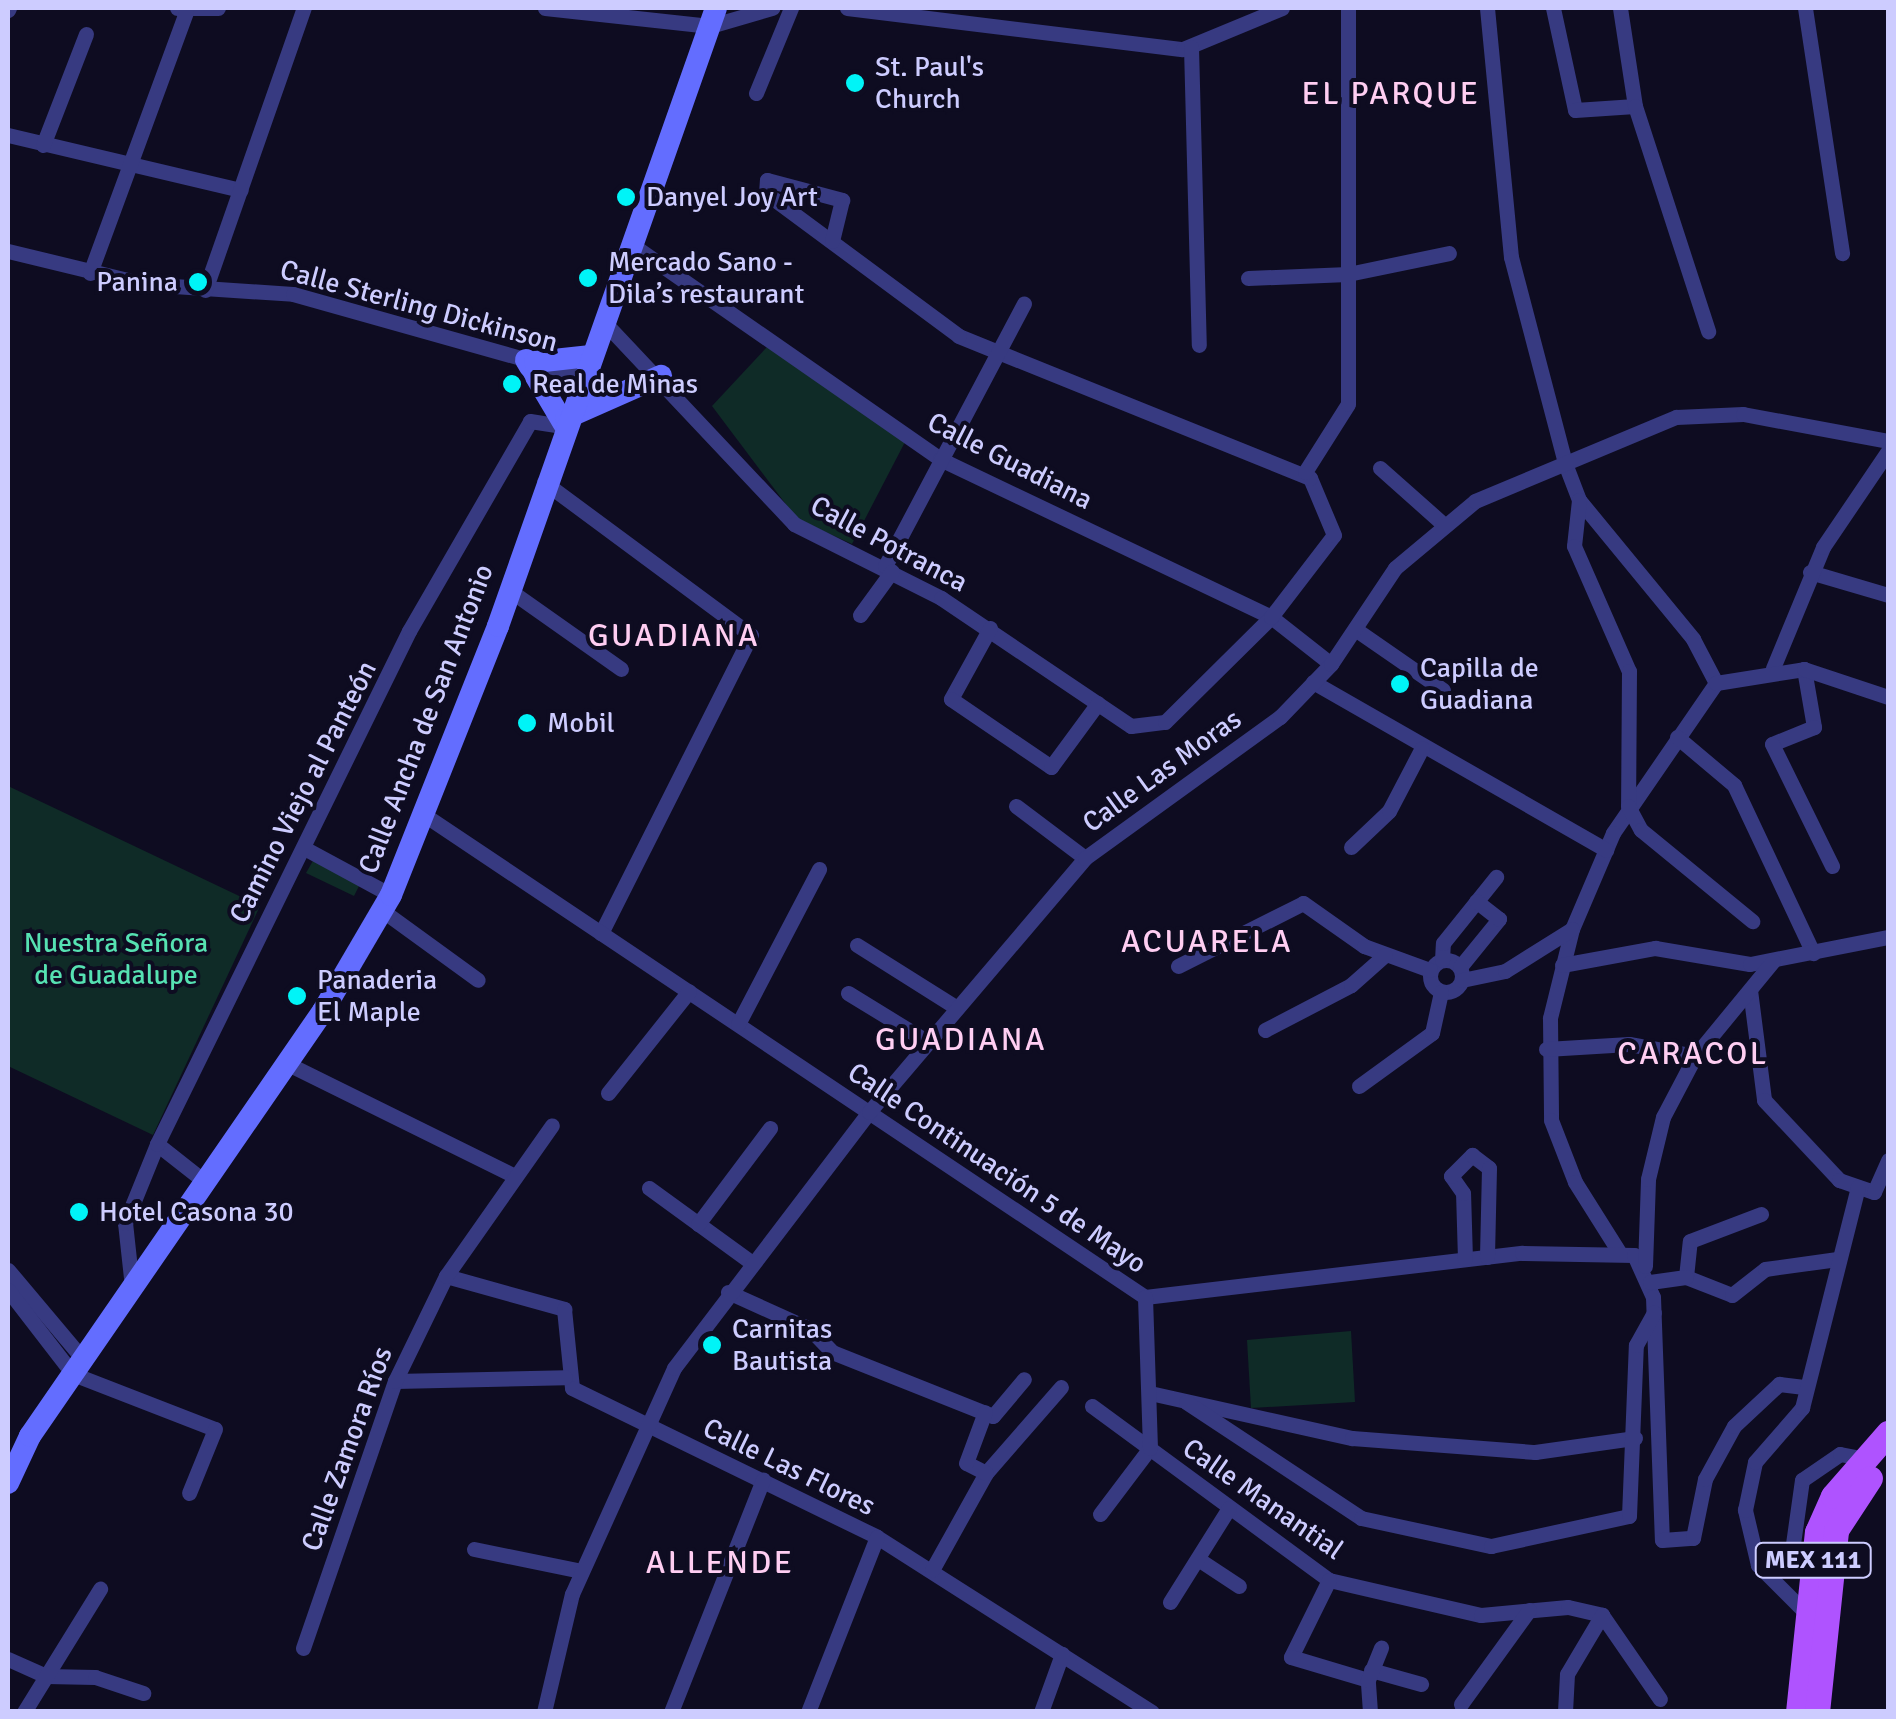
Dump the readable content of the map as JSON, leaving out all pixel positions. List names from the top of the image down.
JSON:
{
  "streets": {
    "main road": ["Calle Ancha de San Antonio", "MEX 111"],
    "street": [
      "Calle Sterling Dickinson",
      "Calle Guadiana",
      "Calle Potranca",
      "Calle Las Moras",
      "Camino Viejo al Panteón",
      "Calle Continuación 5 de Mayo",
      "Calle Zamora Ríos",
      "Calle Las Flores",
      "Calle Manantial"
    ]
  },
  "crossings": [
    ["Calle Guadiana", "Calle Potranca"],
    ["Calle Guadiana", "Calle Ancha de San Antonio"],
    ["Calle Guadiana", "Calle Las Moras"],
    ["Calle Potranca", "Calle Ancha de San Antonio"],
    ["Calle Ancha de San Antonio", "Camino Viejo al Panteón"],
    ["Calle Ancha de San Antonio", "Calle Continuación 5 de Mayo"],
    ["Calle Las Moras", "Calle Continuación 5 de Mayo"],
    ["Calle Continuación 5 de Mayo", "Calle Manantial"]
  ],
  "districts": [
    "EL PARQUE",
    "GUADIANA",
    "ACUARELA",
    "GUADIANA",
    "CARACOL",
    "ALLENDE"
  ],
  "parks": ["Nuestra Señora de Guadalupe"],
  "places": [
    "St. Paul's Church",
    "Danyel Joy Art",
    "Mercado Sano - Dila’s restaurant",
    "Panina",
    "Real de Minas",
    "Capilla de Guadiana",
    "Mobil",
    "Panaderia El Maple",
    "Hotel Casona 30",
    "Carnitas Bautista"
  ]
}
